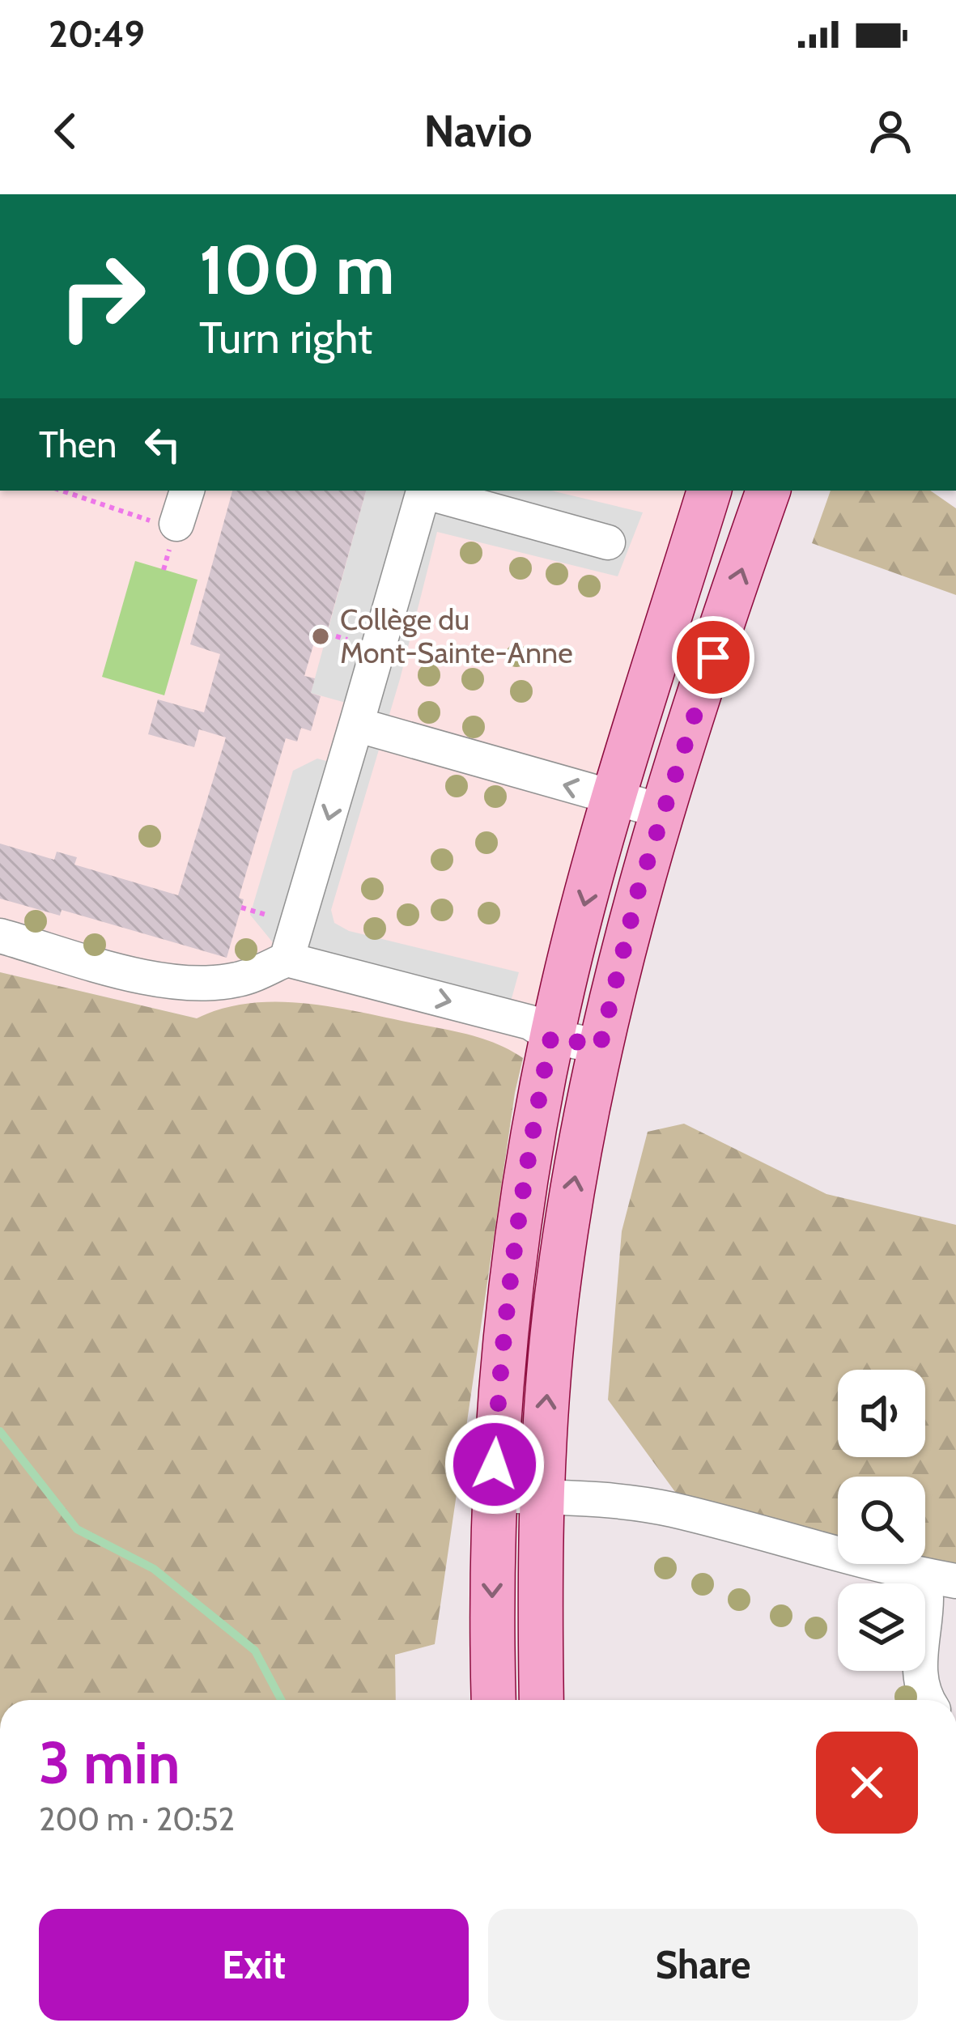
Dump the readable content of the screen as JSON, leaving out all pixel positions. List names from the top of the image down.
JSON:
{
  "places": ["Collège du Mont-Sainte-Anne"],
  "page": {
    "status": "20:49",
    "header": "Navio",
    "turn": ["100 m", "Turn right"],
    "then": "Then",
    "heading": ["3 min", "200 m · 20:52"],
    "buttons": ["Exit", "Share"]
  }
}
